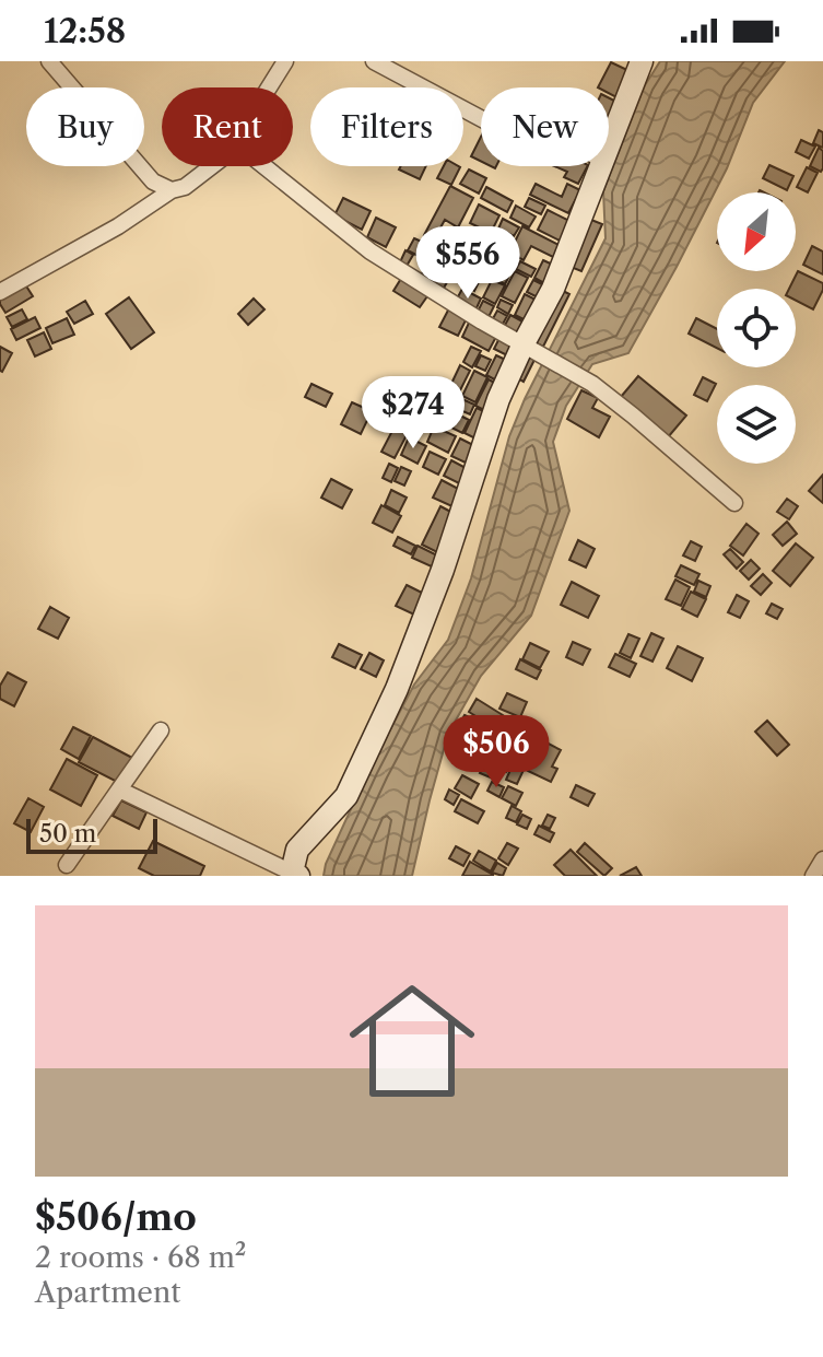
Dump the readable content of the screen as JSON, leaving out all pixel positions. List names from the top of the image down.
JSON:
{
  "scale_bar": "50 m",
  "north": "bottom left",
  "page": {
    "status": "12:58",
    "chip": [
      "Buy",
      "Rent",
      "Filters",
      "New"
    ],
    "price": ["$556", "$274", "$506"],
    "scale": "50 m",
    "list": [
      {
        "name": "$506/mo",
        "note": "2 rooms · 68 m² · Apartment"
      }
    ]
  }
}
